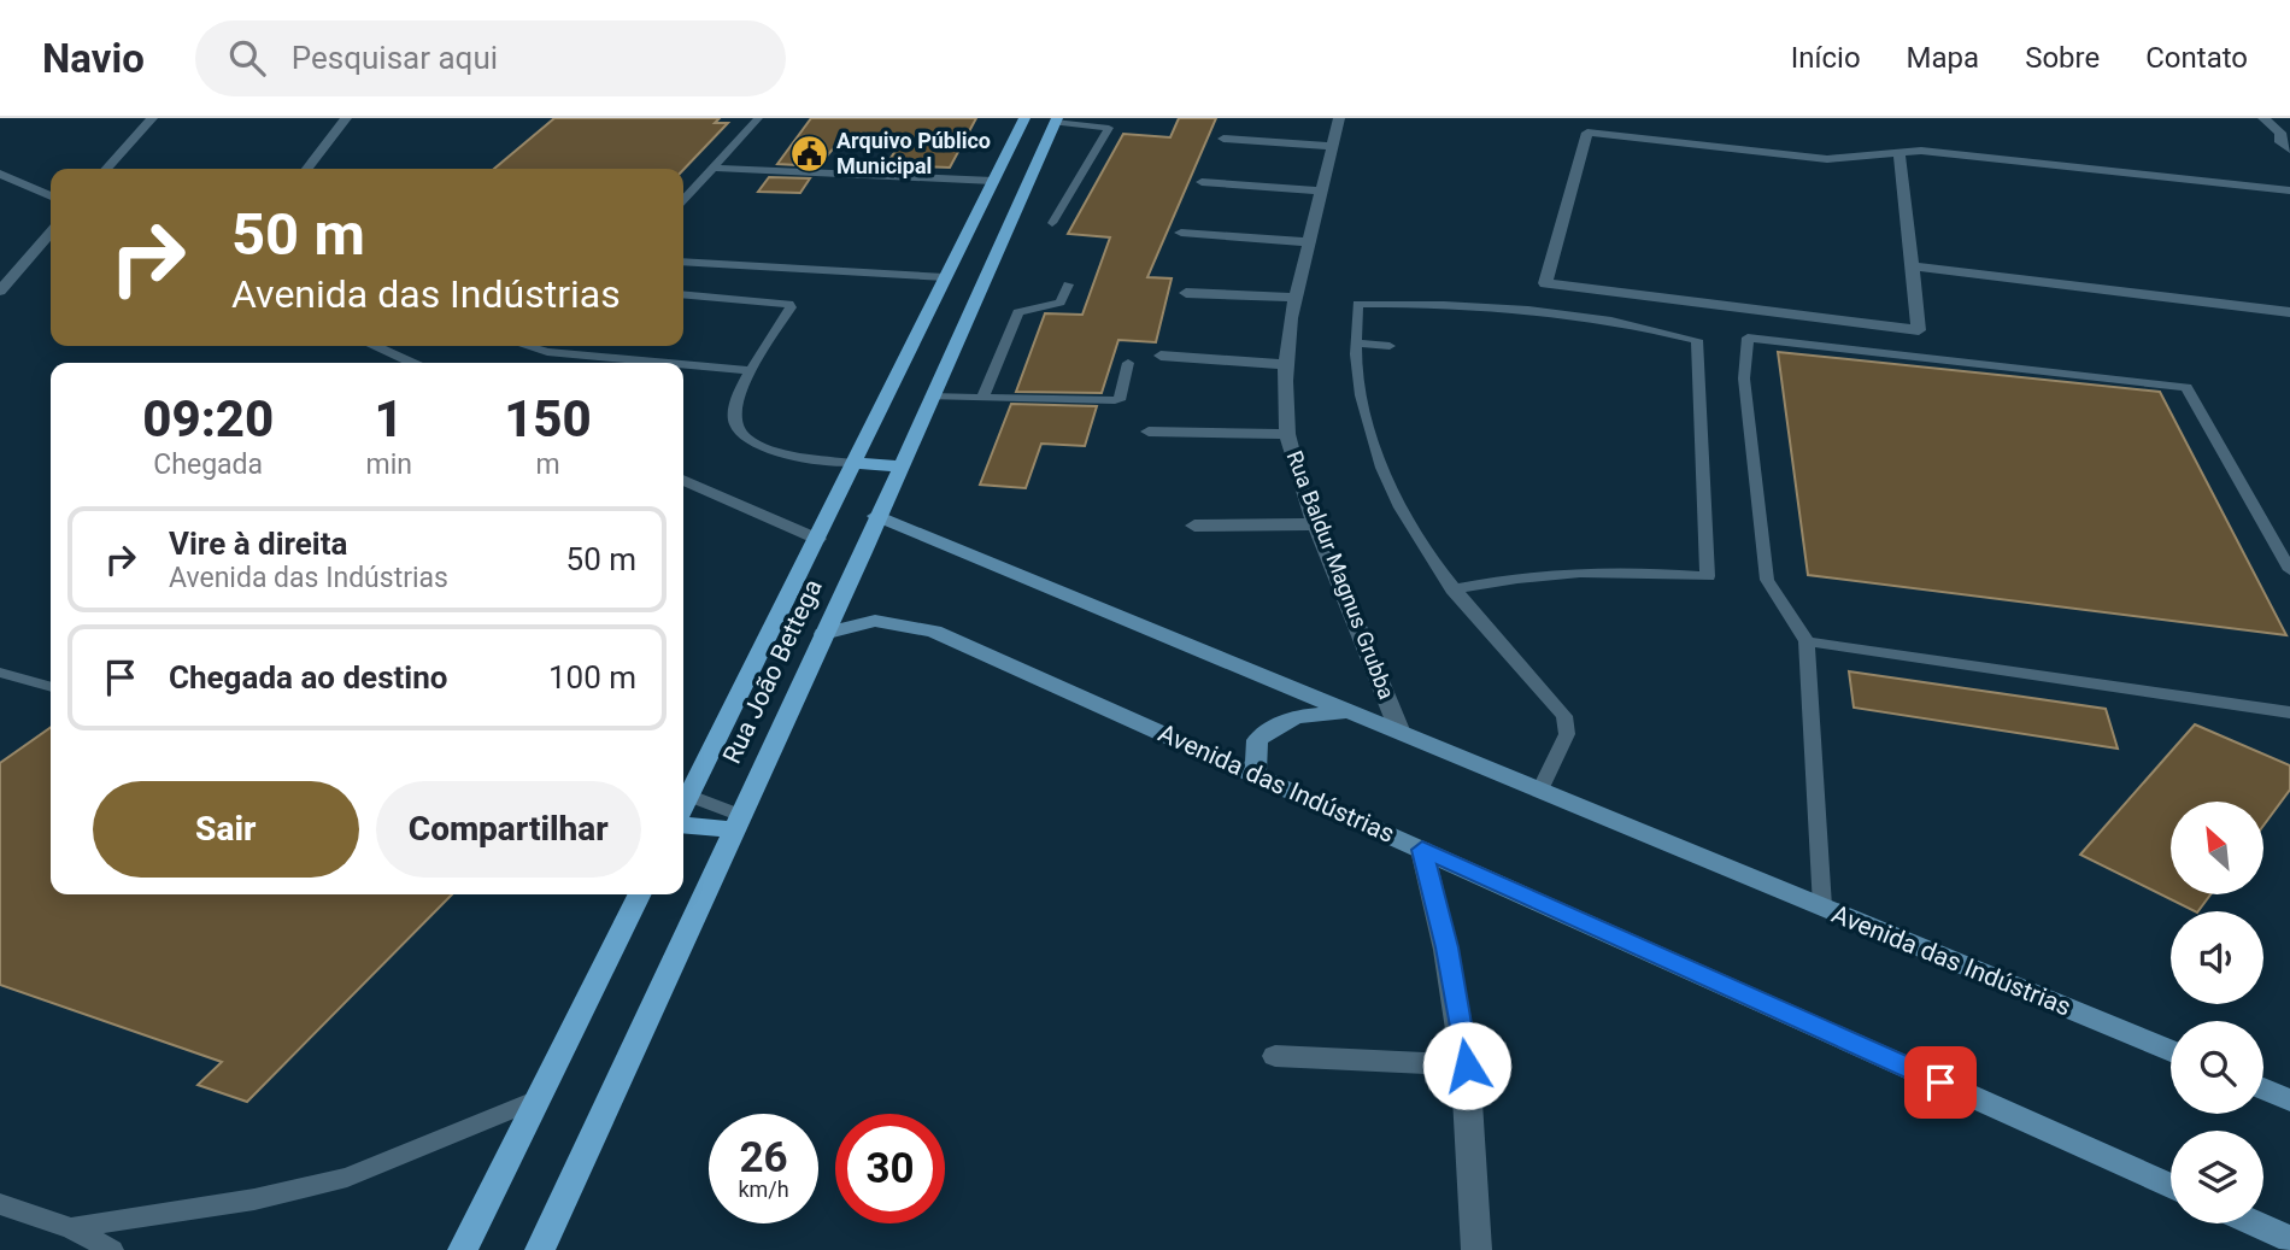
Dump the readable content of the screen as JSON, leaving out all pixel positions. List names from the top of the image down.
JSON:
{
  "streets": {
    "main road": ["Rua João Bettega", "Avenida das Indústrias"],
    "street": ["Rua Baldur Magnus Grubba"]
  },
  "crossings": [
    ["Rua Baldur Magnus Grubba", "Avenida das Indústrias"],
    ["Rua João Bettega", "Avenida das Indústrias"]
  ],
  "places": {
    "public building": ["Arquivo Público Municipal"]
  },
  "north": "top left",
  "page": {
    "header": "Navio",
    "search": "Pesquisar aqui",
    "nav": [
      "Início",
      "Mapa",
      "Sobre",
      "Contato"
    ],
    "turn": ["50 m", "Avenida das Indústrias"],
    "eta": [
      "09:20",
      "Chegada",
      "1",
      "min",
      "150",
      "m"
    ],
    "list": [
      {
        "name": "Vire à direita",
        "note": "Avenida das Indústrias",
        "value": "50 m"
      },
      {
        "name": "Chegada ao destino",
        "value": "100 m"
      }
    ],
    "buttons": ["Sair", "Compartilhar"],
    "speed": "26 km/h",
    "limit": "30"
  }
}
